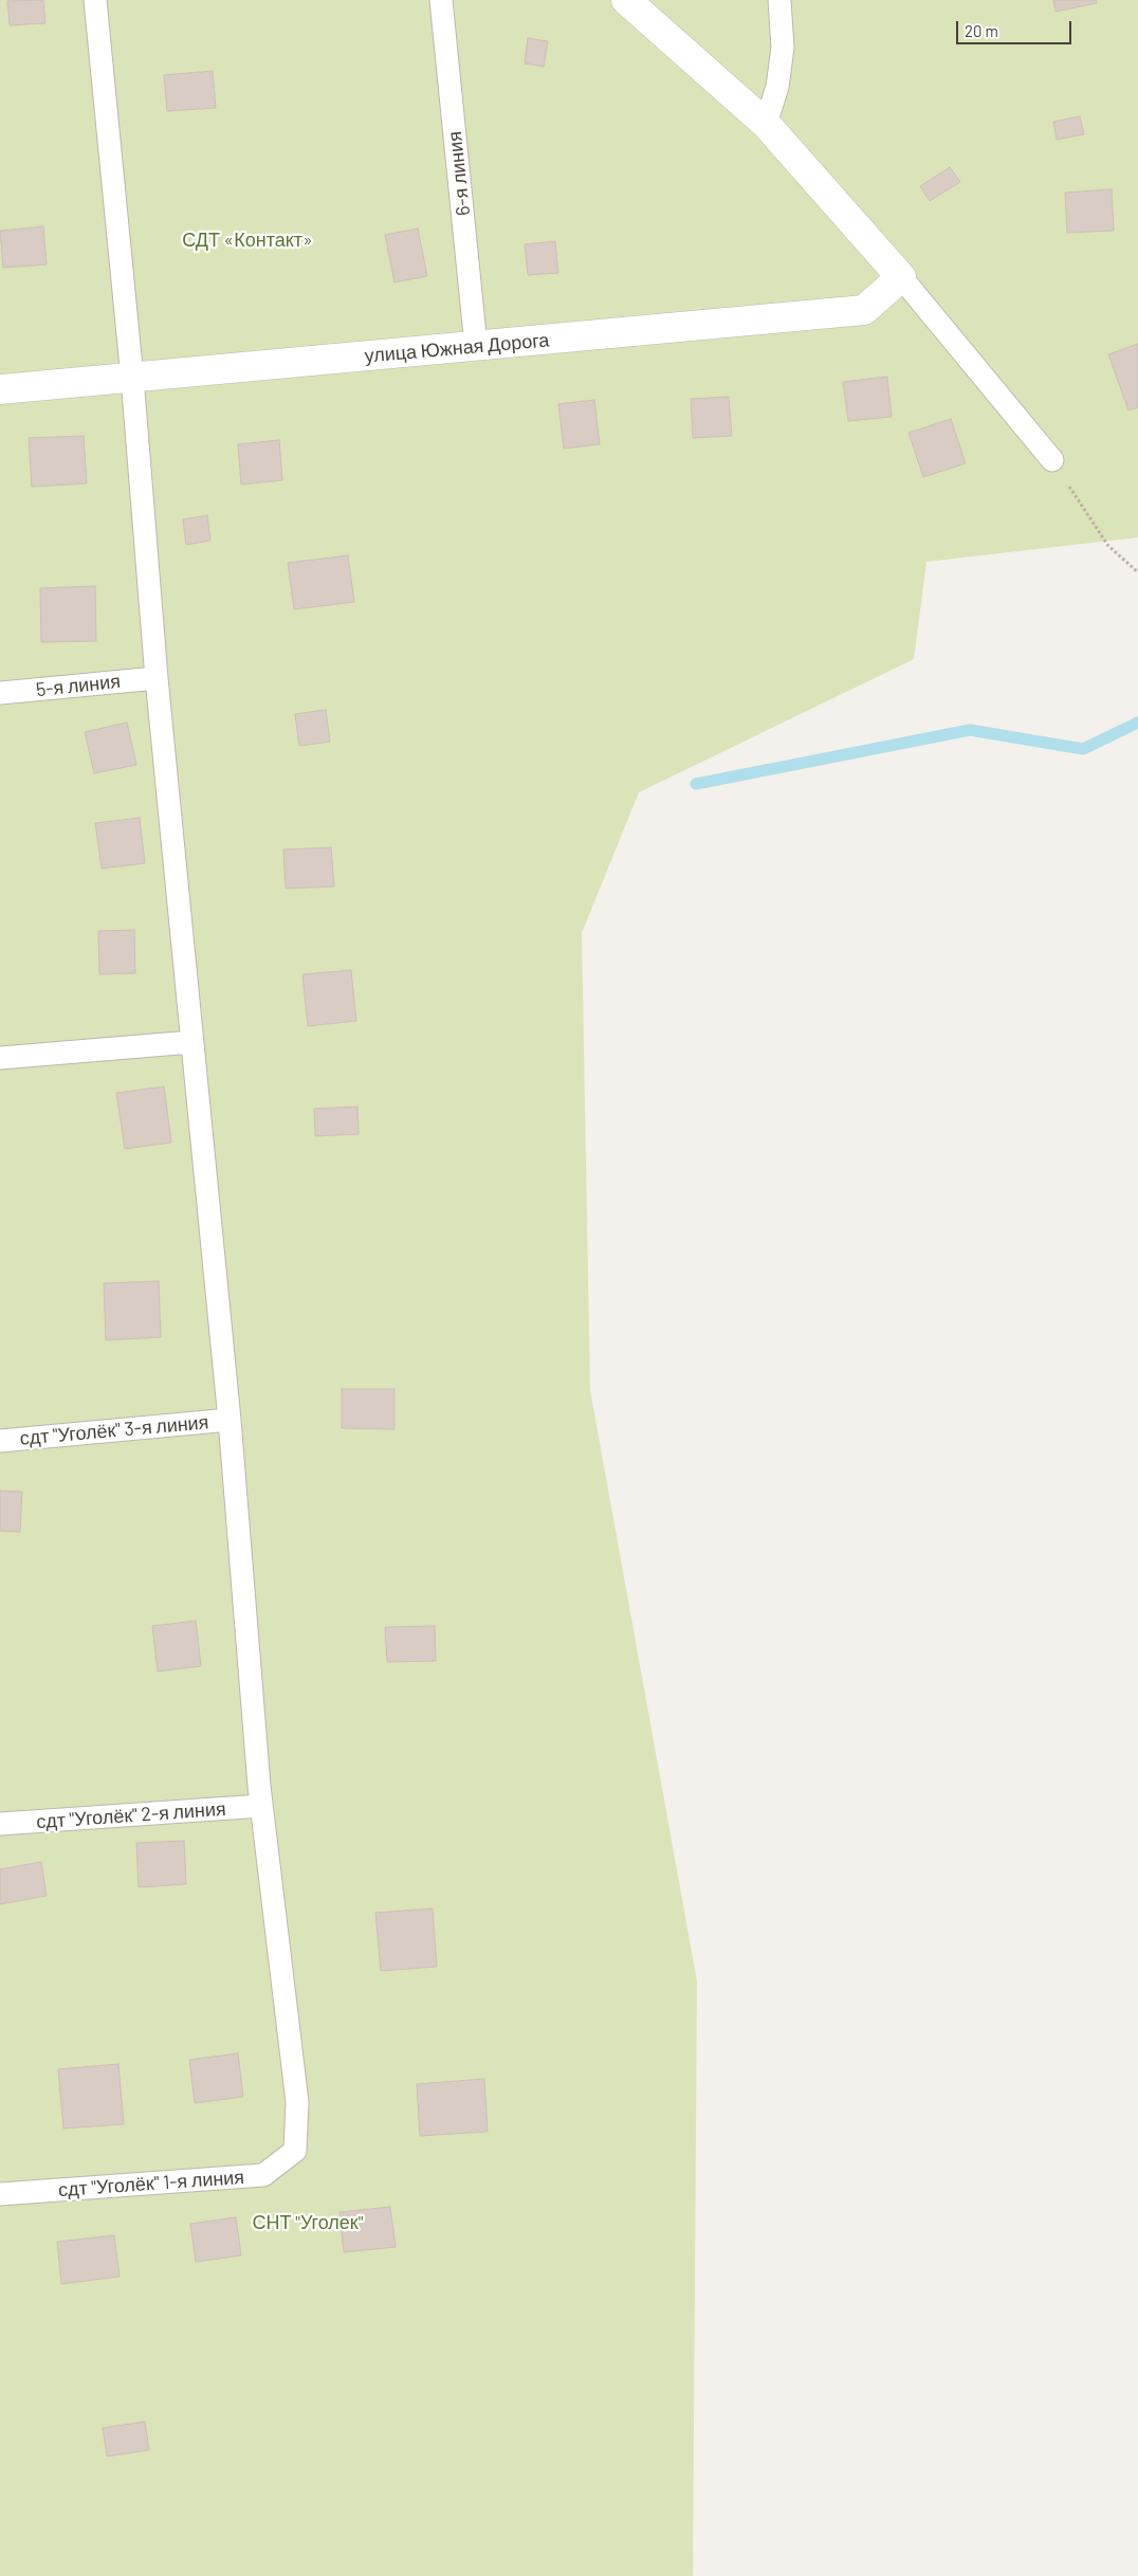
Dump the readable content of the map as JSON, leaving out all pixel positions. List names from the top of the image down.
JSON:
{
  "streets": {
    "street": ["улица Южная Дорога"],
    "lane": [
      "6-я линия",
      "5-я линия",
      "сдт \"Уголёк\" 3-я линия",
      "сдт \"Уголёк\" 2-я линия",
      "сдт \"Уголёк\" 1-я линия"
    ]
  },
  "crossings": [
    ["6-я линия", "улица Южная Дорога"],
    ["сдт \"Уголёк\" 2-я линия", "сдт \"Уголёк\" 1-я линия"]
  ],
  "parks": ["СДТ «Контакт»", "СНТ \"Уголек\""],
  "scale_bar": "20 m"
}
